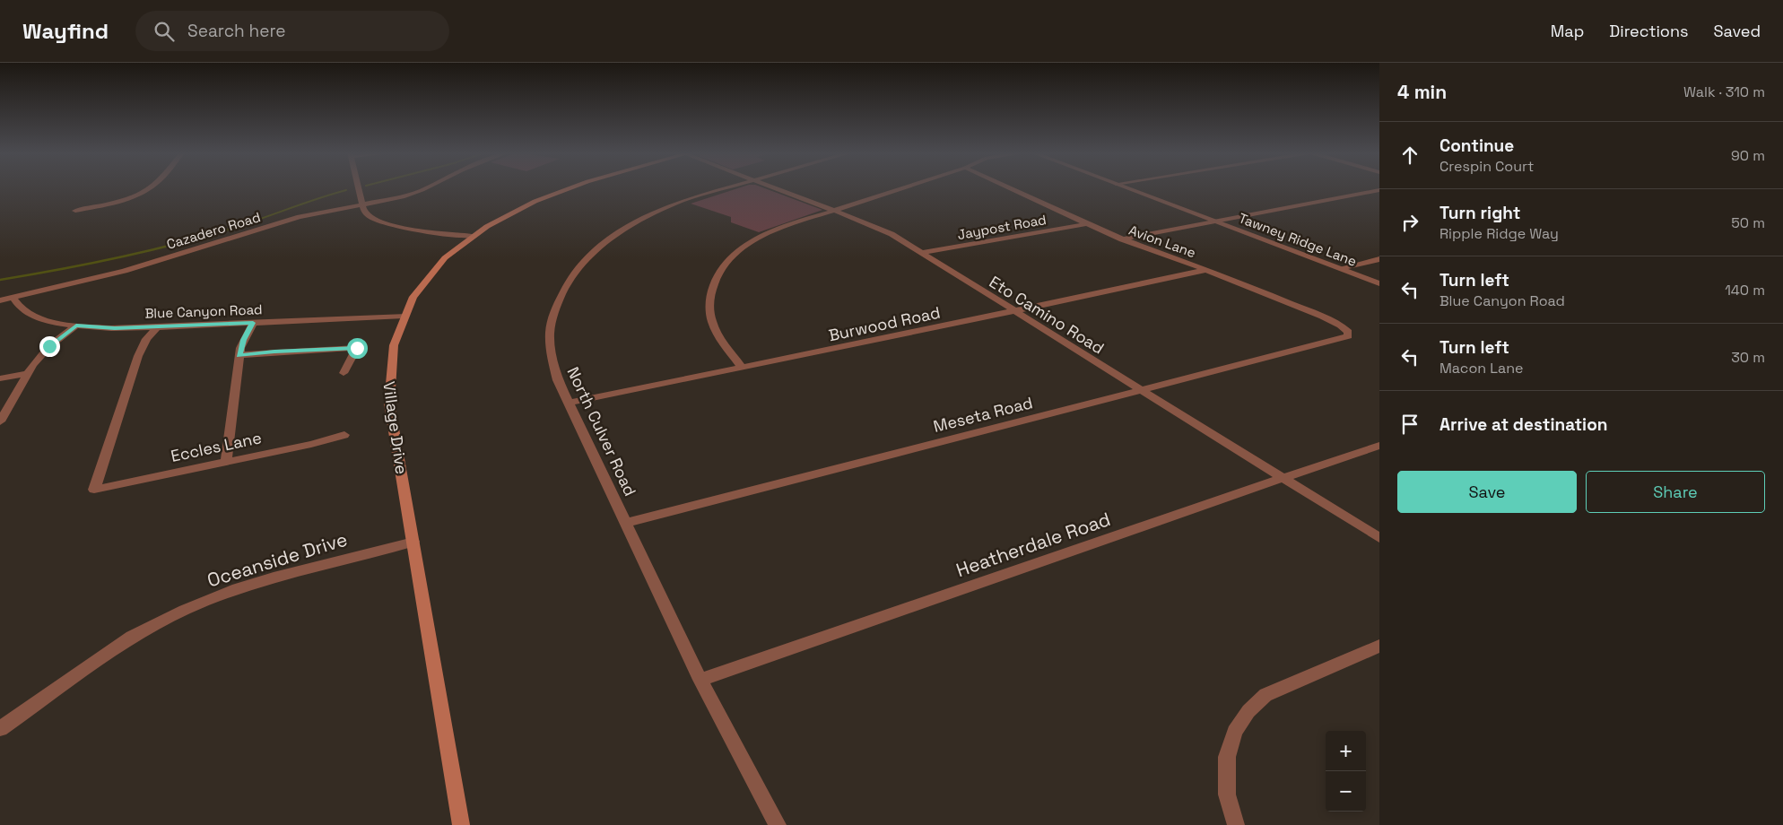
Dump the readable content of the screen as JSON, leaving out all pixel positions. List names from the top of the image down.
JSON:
{
  "streets": {
    "main road": ["Village Drive"],
    "street": [
      "Jaypost Road",
      "Cazadero Road",
      "Tawney Ridge Lane",
      "Avion Lane",
      "Blue Canyon Road",
      "Eto Camino Road",
      "Burwood Road",
      "Meseta Road",
      "North Culver Road",
      "Eccles Lane",
      "Heatherdale Road",
      "Oceanside Drive"
    ]
  },
  "crossings": [
    ["Jaypost Road", "Avion Lane"],
    ["Jaypost Road", "Eto Camino Road"],
    ["Cazadero Road", "Blue Canyon Road"],
    ["Avion Lane", "Burwood Road"],
    ["Avion Lane", "Meseta Road"],
    ["Blue Canyon Road", "Village Drive"],
    ["Blue Canyon Road", "Eccles Lane"],
    ["Eto Camino Road", "Burwood Road"],
    ["Eto Camino Road", "Meseta Road"],
    ["Eto Camino Road", "Heatherdale Road"],
    ["Burwood Road", "North Culver Road"],
    ["Meseta Road", "North Culver Road"],
    ["Village Drive", "Oceanside Drive"],
    ["North Culver Road", "Heatherdale Road"]
  ],
  "page": {
    "header": "Wayfind",
    "search": "Search here",
    "nav": ["Map", "Directions", "Saved"],
    "heading": ["4 min", "Walk · 310 m"],
    "list": [
      ["Continue", "Crespin Court", "90 m"],
      ["Turn right", "Ripple Ridge Way", "50 m"],
      ["Turn left", "Blue Canyon Road", "140 m"],
      ["Turn left", "Macon Lane", "30 m"],
      "Arrive at destination"
    ],
    "buttons": ["Save", "Share"],
    "map_buttons": ["+", "−"]
  }
}
